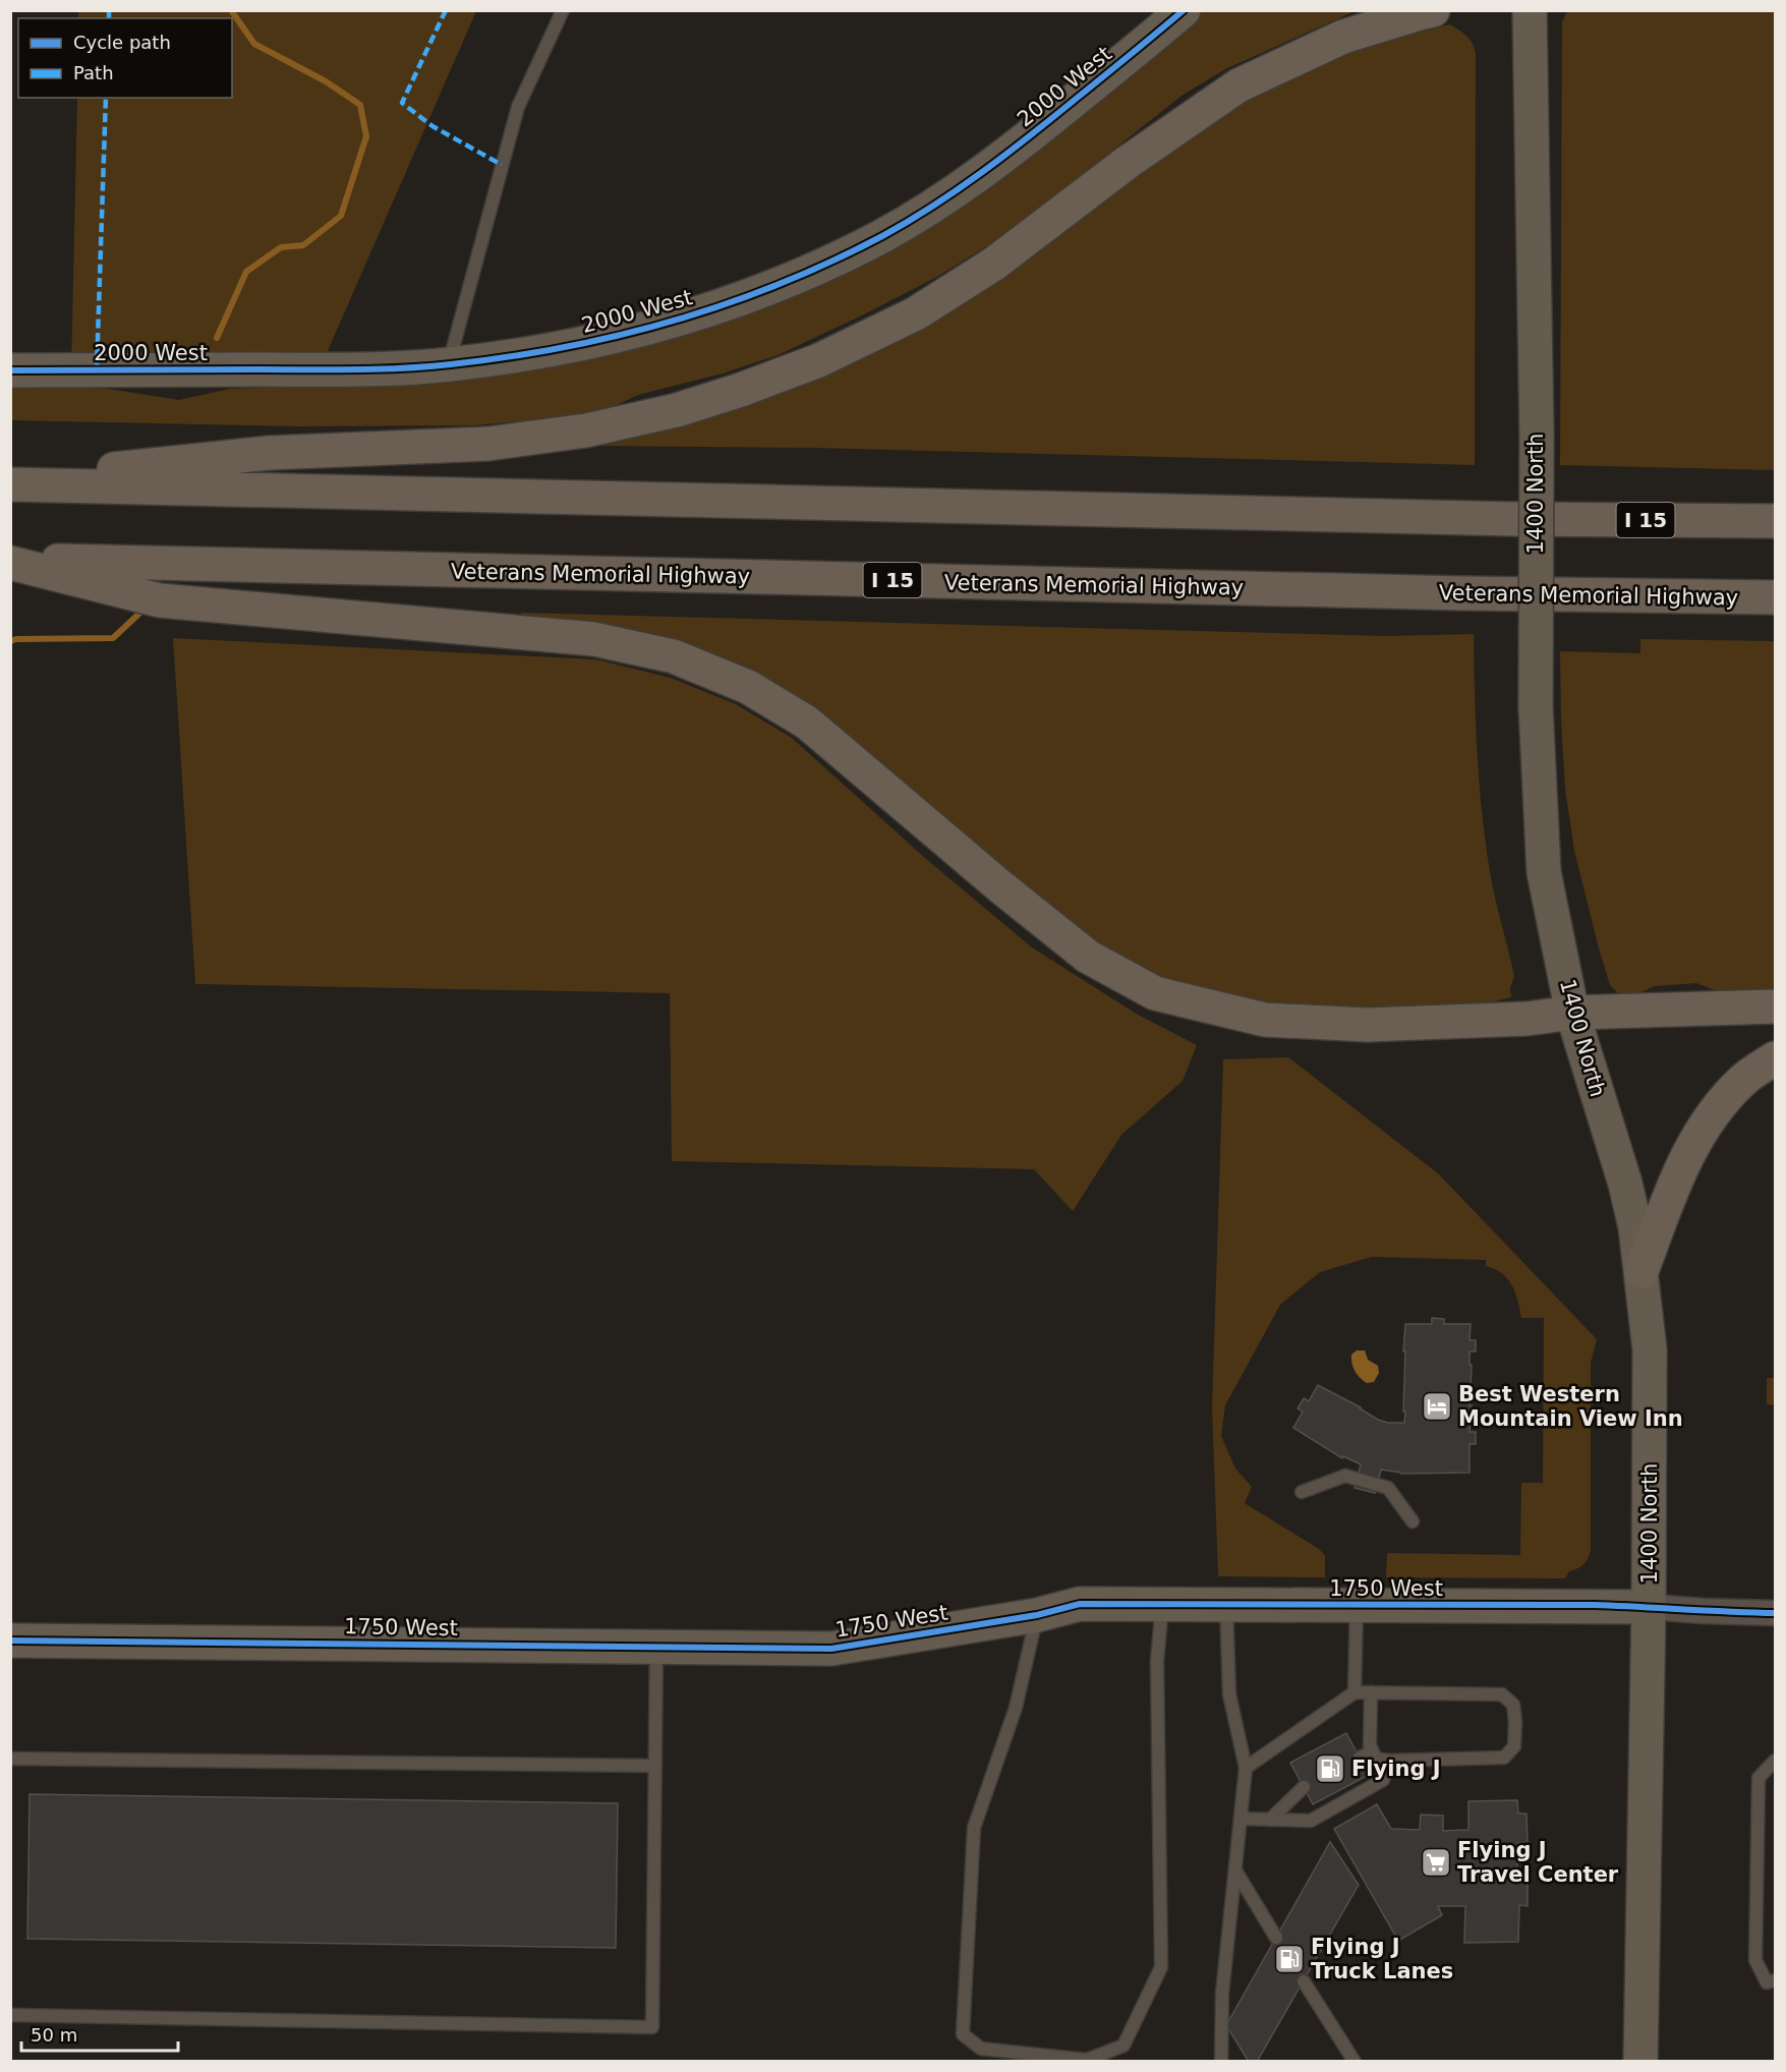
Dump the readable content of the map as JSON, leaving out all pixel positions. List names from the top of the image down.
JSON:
{
  "streets": {
    "highway": ["I 15", "Veterans Memorial Highway"],
    "street": ["2000 West", "1400 North", "1750 West"]
  },
  "crossings": [
    ["1400 North", "1750 West"]
  ],
  "places": {
    "hotel": ["Best Western Mountain View Inn"],
    "fuel station": ["Flying J", "Flying J Truck Lanes"],
    "supermarket": ["Flying J Travel Center"]
  },
  "legend": ["Cycle path", "Path"],
  "scale_bar": "50 m"
}
